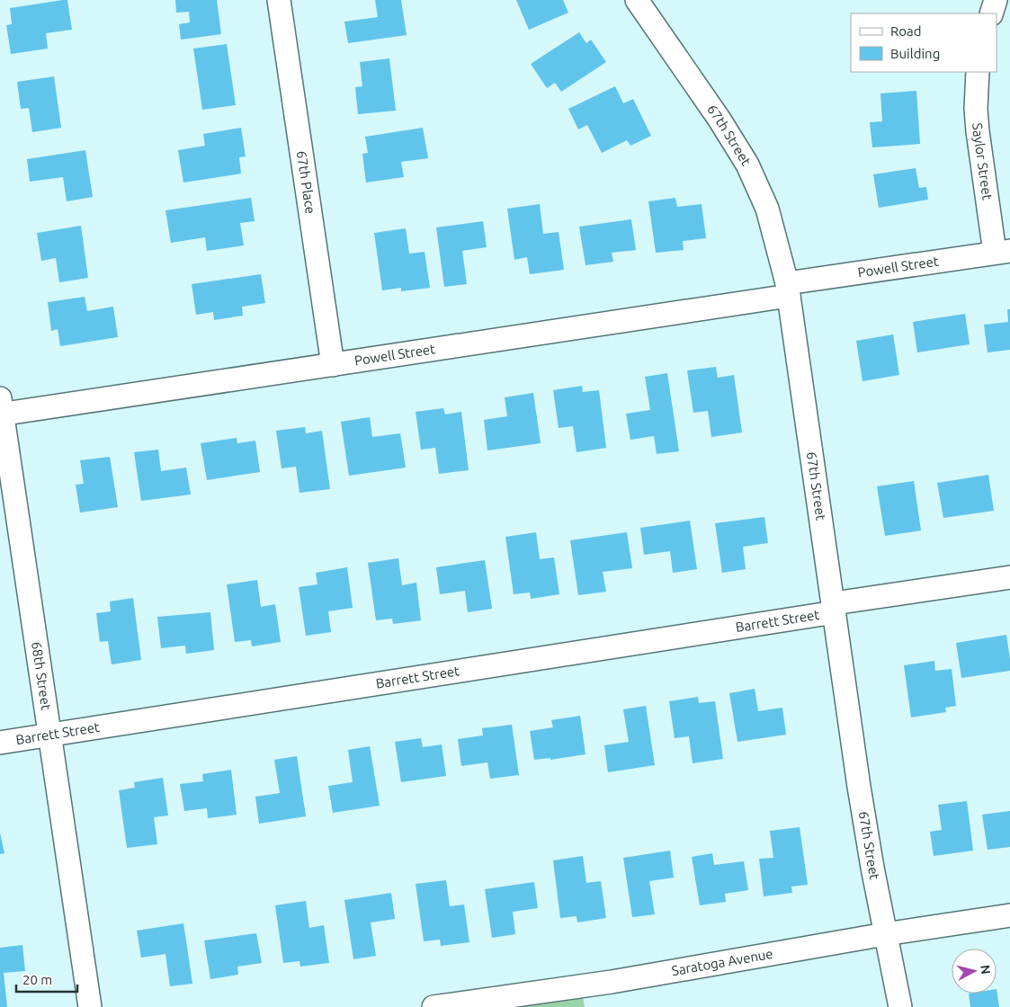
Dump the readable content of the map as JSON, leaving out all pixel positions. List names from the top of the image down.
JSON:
{
  "streets": {
    "street": [
      "67th Street",
      "Saylor Street",
      "67th Place",
      "Powell Street",
      "Barrett Street",
      "68th Street",
      "Saratoga Avenue"
    ]
  },
  "crossings": [
    ["67th Street", "Powell Street"],
    ["67th Street", "Barrett Street"],
    ["67th Street", "Saratoga Avenue"],
    ["Saylor Street", "Powell Street"],
    ["67th Place", "Powell Street"],
    ["Powell Street", "68th Street"],
    ["Barrett Street", "68th Street"]
  ],
  "legend": ["Road", "Building"],
  "scale_bar": "20 m",
  "north": "right"
}
